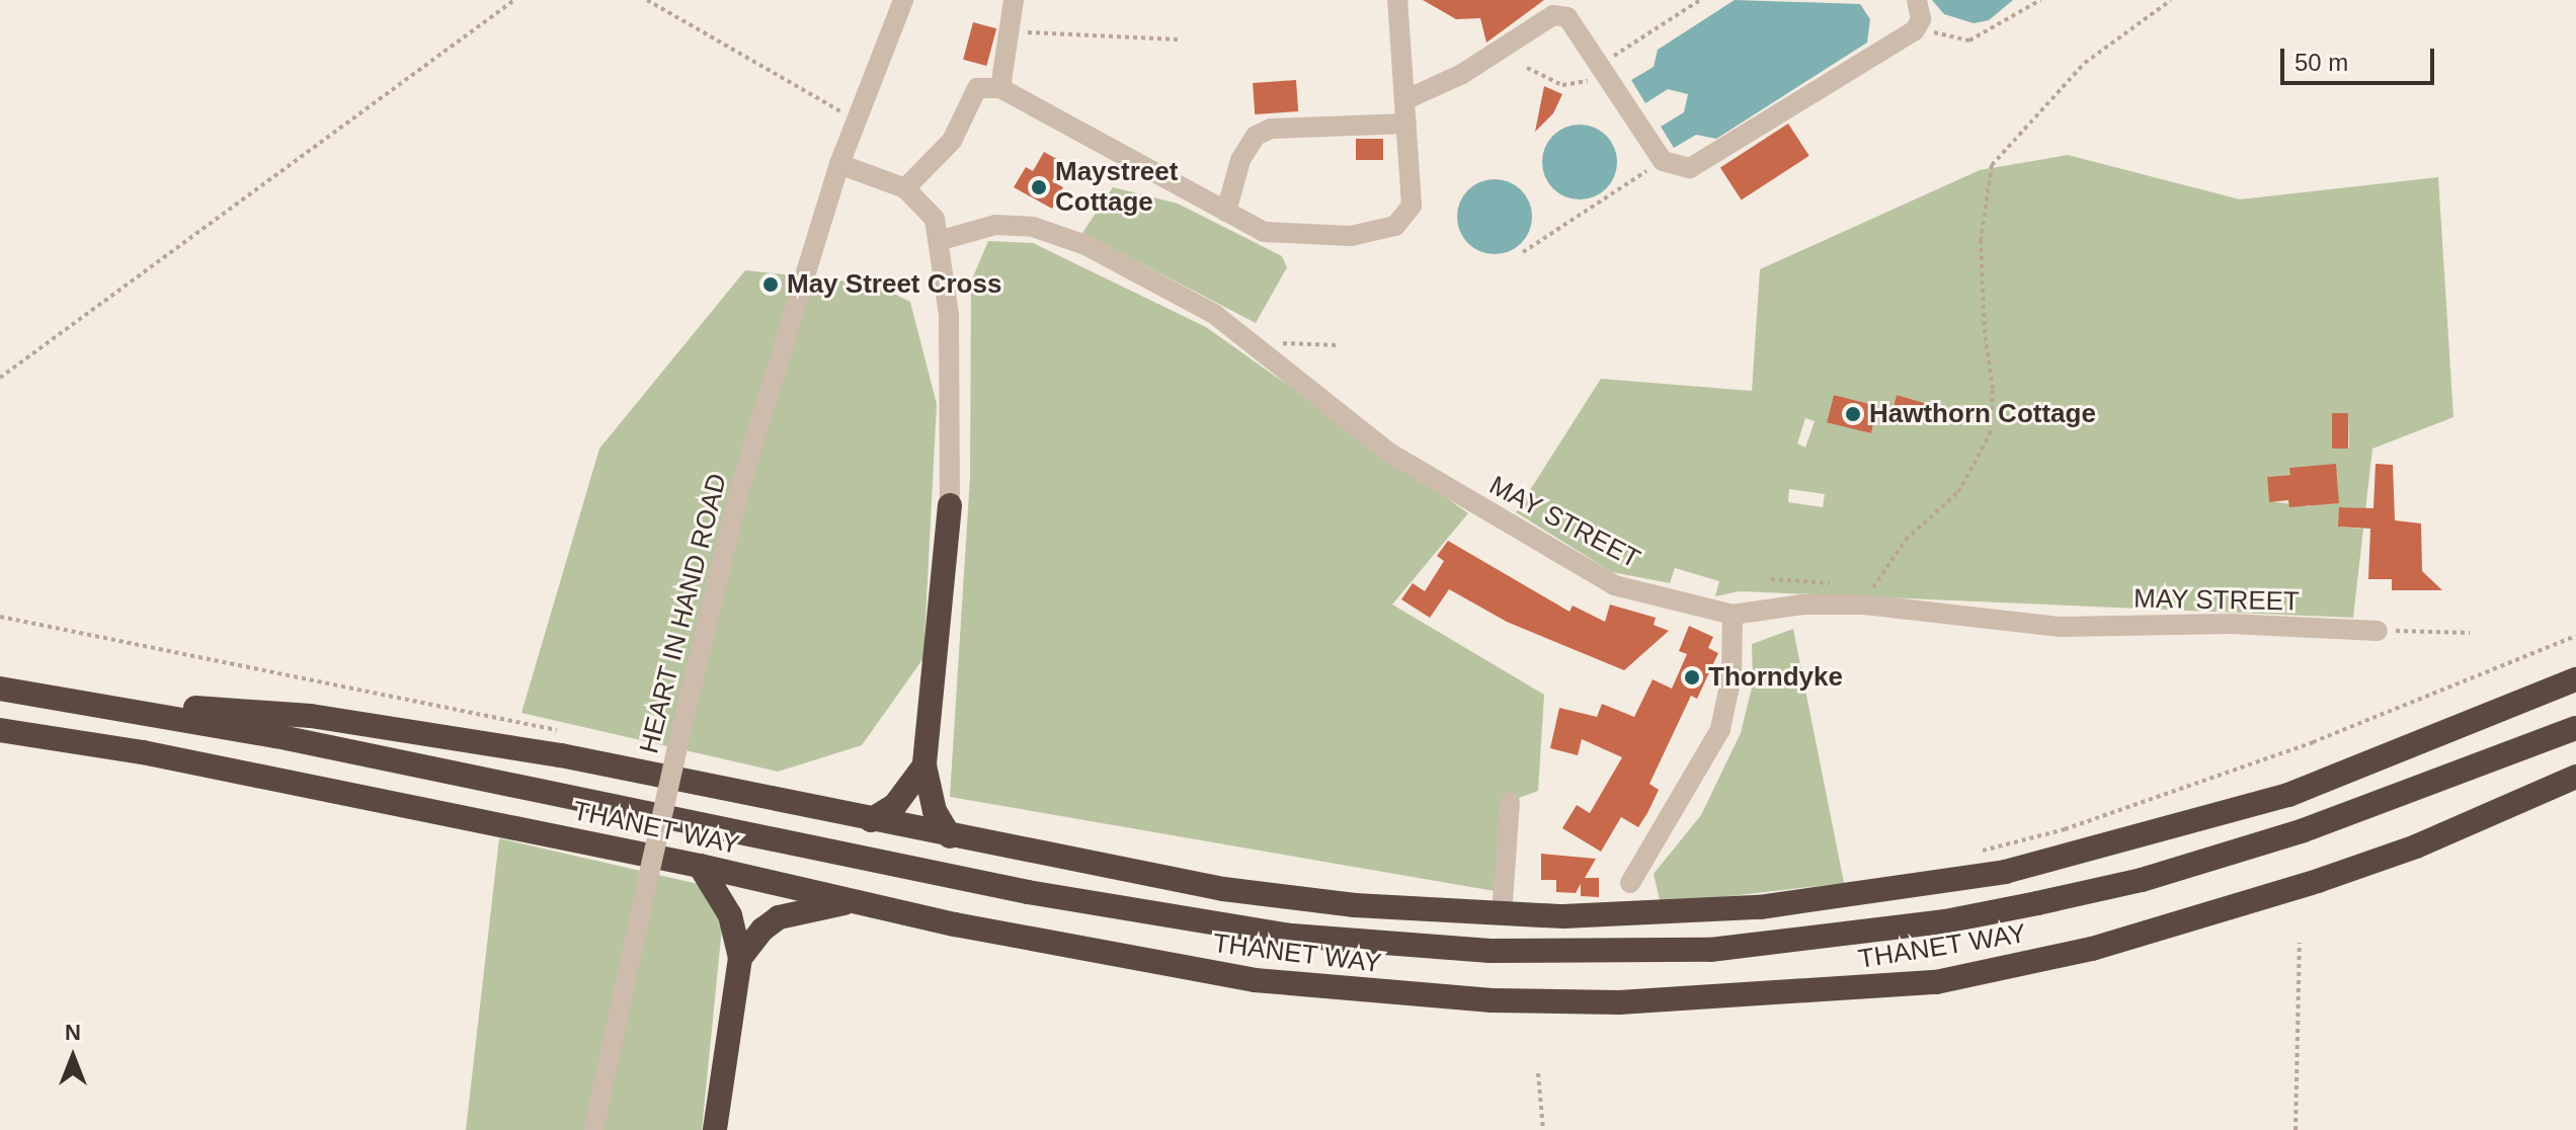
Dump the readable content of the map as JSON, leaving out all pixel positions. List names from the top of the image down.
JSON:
{
  "streets": {
    "highway": ["THANET WAY"],
    "street": ["MAY STREET", "HEART IN HAND ROAD"]
  },
  "places": [
    "Maystreet Cottage",
    "May Street Cross",
    "Hawthorn Cottage",
    "Thorndyke"
  ],
  "scale_bar": "50 m",
  "north": "top"
}
